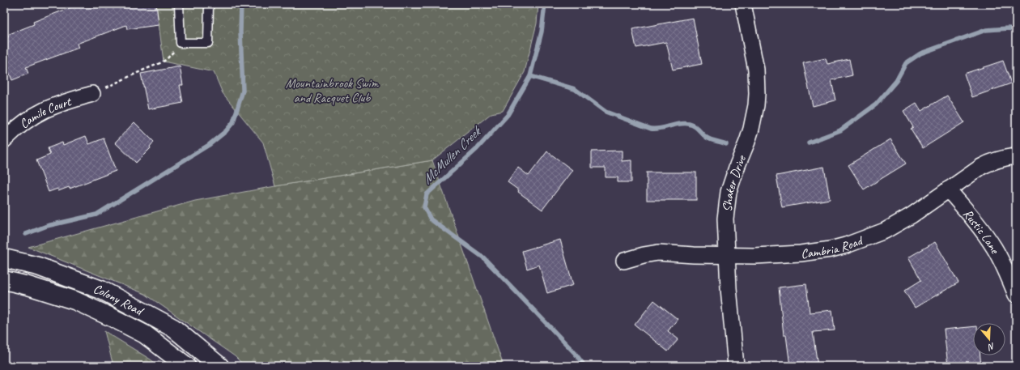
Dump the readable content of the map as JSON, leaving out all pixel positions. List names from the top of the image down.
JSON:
{
  "streets": {
    "main road": ["Colony Road"],
    "street": [
      "Camile Court",
      "Shaker Drive",
      "Rustic Lane",
      "Cambria Road"
    ]
  },
  "crossings": [
    ["Shaker Drive", "Cambria Road"],
    ["Rustic Lane", "Cambria Road"]
  ],
  "water": ["McMullen Creek"],
  "parks": ["Mountainbrook Swim and Racquet Club"],
  "north": "bottom"
}
